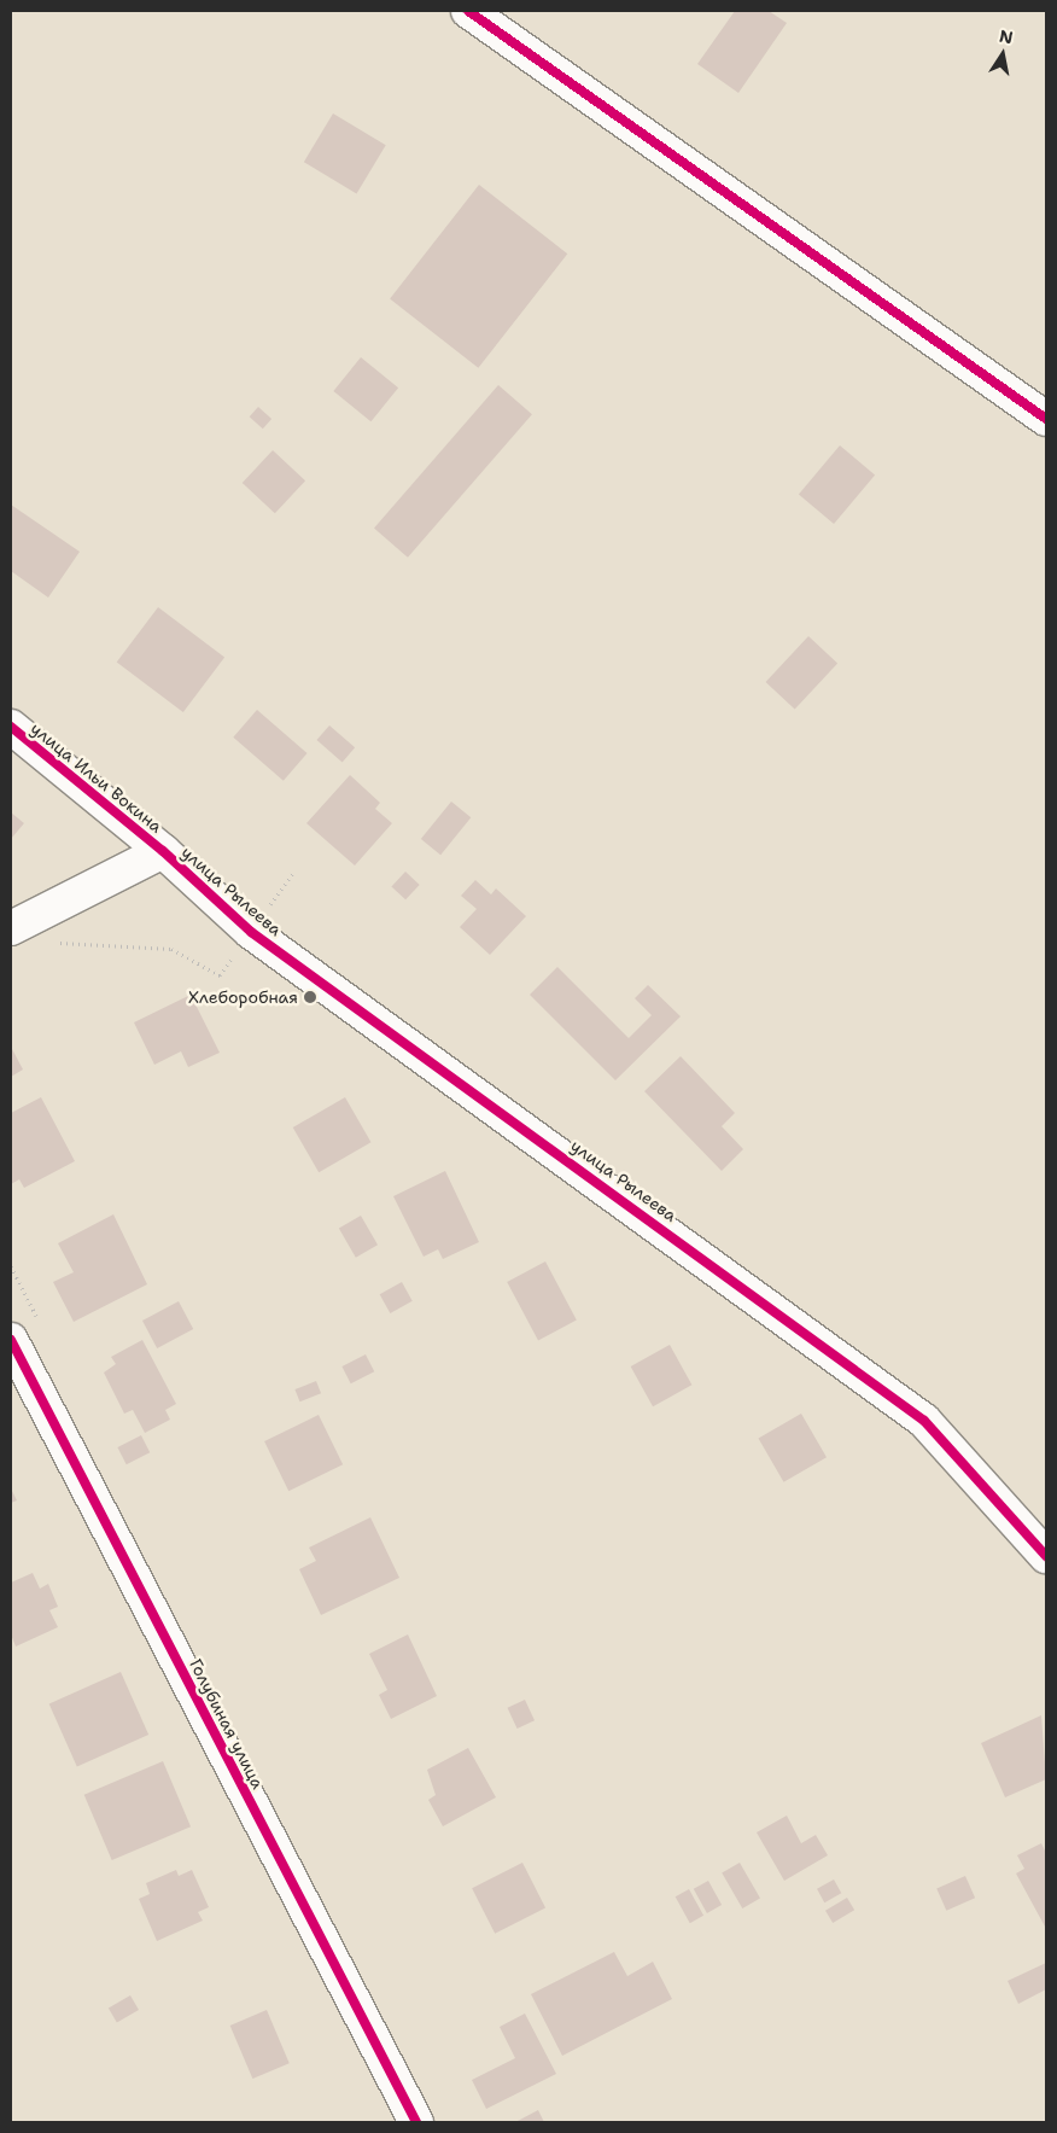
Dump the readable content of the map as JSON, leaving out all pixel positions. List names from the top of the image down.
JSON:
{
  "streets": {
    "street": ["улица Ильи Вокина", "улица Рылеева", "Голубиная улица"]
  },
  "crossings": [
    ["улица Ильи Вокина", "улица Рылеева"]
  ],
  "places": ["Хлеборобная"],
  "north": "top"
}
